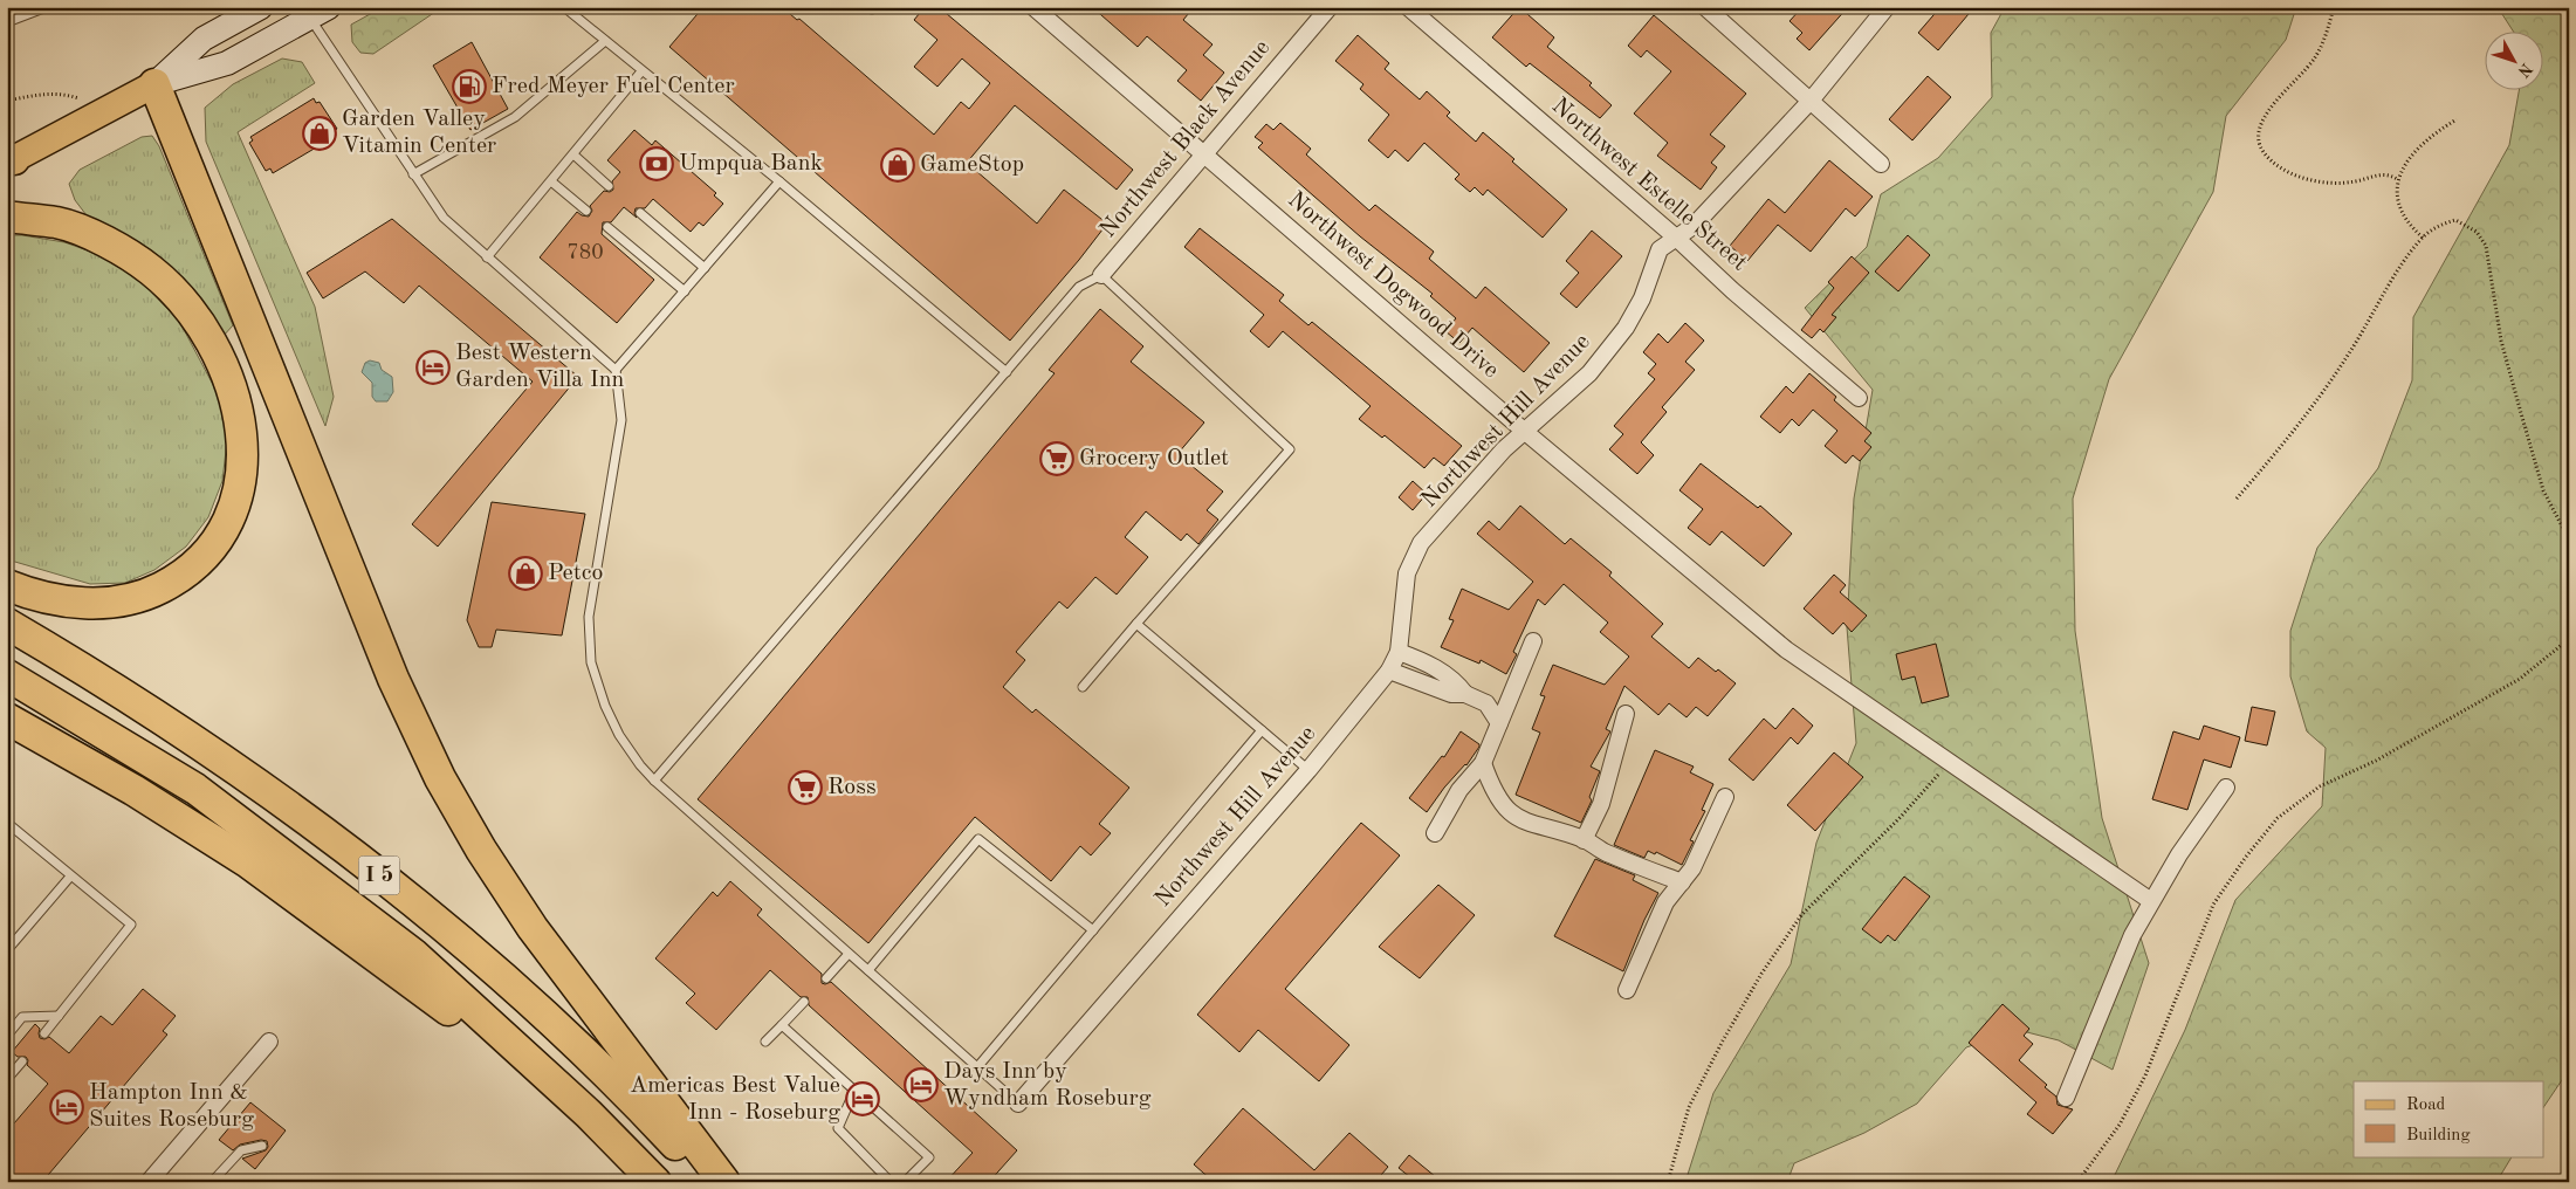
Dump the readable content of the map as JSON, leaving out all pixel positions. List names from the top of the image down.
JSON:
{
  "streets": {
    "highway": ["I 5"],
    "street": [
      "Northwest Black Avenue",
      "Northwest Estelle Street",
      "Northwest Dogwood Drive",
      "Northwest Hill Avenue"
    ]
  },
  "crossings": [
    ["Northwest Black Avenue", "Northwest Dogwood Drive"],
    ["Northwest Estelle Street", "Northwest Hill Avenue"],
    ["Northwest Dogwood Drive", "Northwest Hill Avenue"]
  ],
  "places": {
    "fuel station": ["Fred Meyer Fuel Center"],
    "shop": ["Garden Valley Vitamin Center", "GameStop", "Petco"],
    "bank": ["Umpqua Bank"],
    "hotel": [
      "Best Western Garden Villa Inn",
      "Days Inn by Wyndham Roseburg",
      "Americas Best Value Inn - Roseburg",
      "Hampton Inn & Suites Roseburg"
    ],
    "supermarket": ["Grocery Outlet", "Ross"]
  },
  "house_numbers": ["780"],
  "legend": ["Road", "Building"],
  "north": "bottom right"
}
